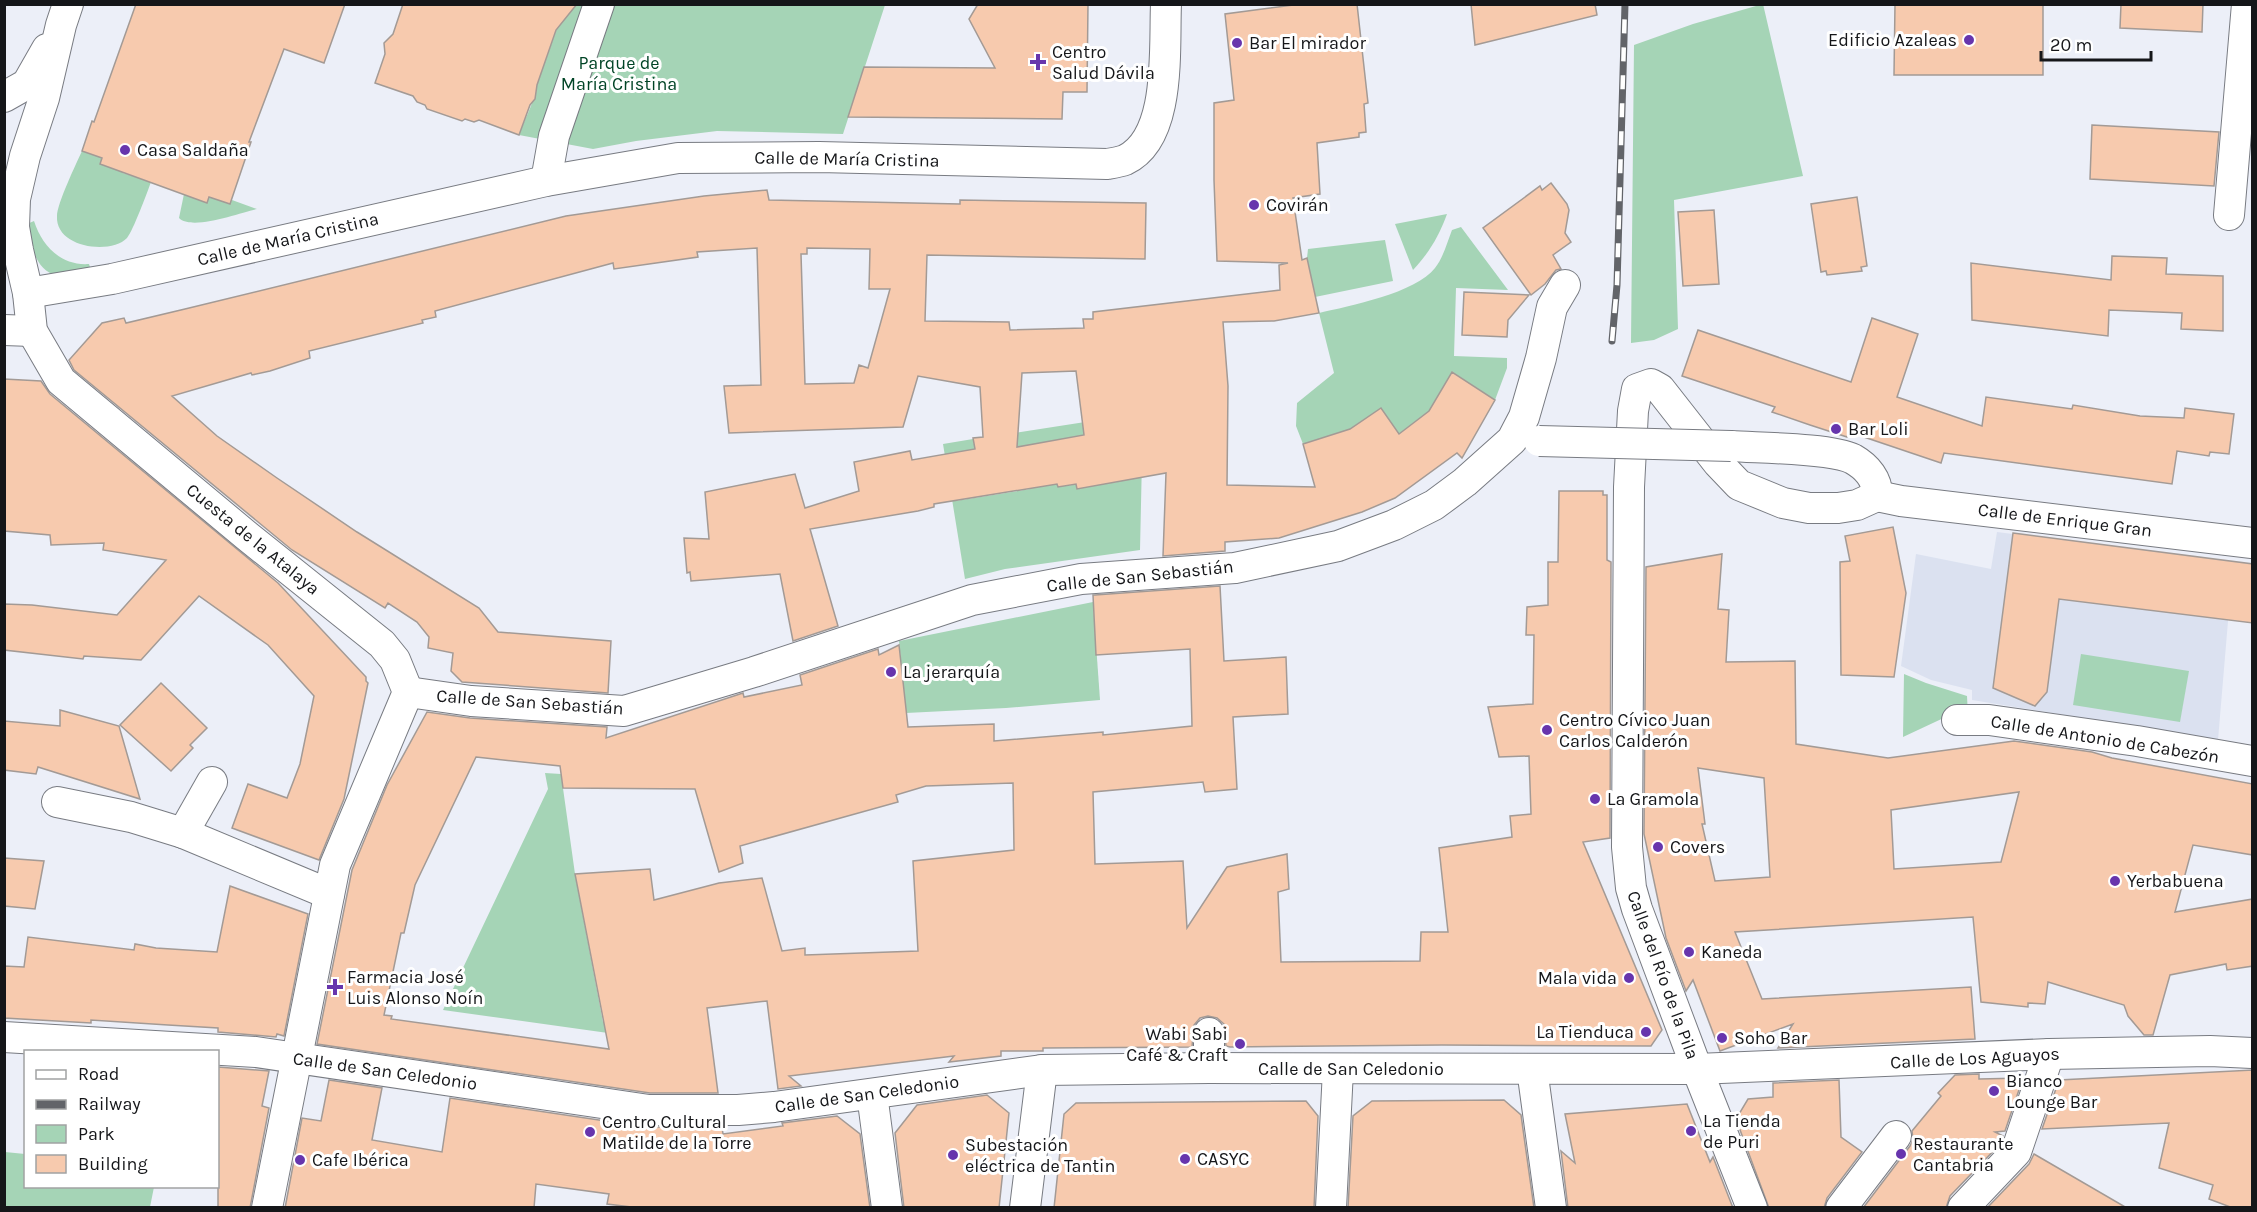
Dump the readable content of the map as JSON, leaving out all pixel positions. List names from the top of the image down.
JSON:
{
  "streets": {
    "street": [
      "Calle de María Cristina",
      "Calle de Enrique Gran",
      "Cuesta de la Atalaya",
      "Calle de San Sebastián",
      "Calle de Antonio de Cabezón",
      "Calle del Río de la Pila",
      "Calle de Los Aguayos",
      "Calle de San Celedonio"
    ]
  },
  "crossings": [
    ["Calle de María Cristina", "Cuesta de la Atalaya"],
    ["Calle de Enrique Gran", "Calle del Río de la Pila"],
    ["Cuesta de la Atalaya", "Calle de San Sebastián"],
    ["Calle del Río de la Pila", "Calle de Los Aguayos"],
    ["Calle del Río de la Pila", "Calle de San Celedonio"],
    ["Calle de Los Aguayos", "Calle de San Celedonio"]
  ],
  "parks": ["Parque de María Cristina"],
  "places": {
    "other": [
      "Edificio Azaleas",
      "Bar El mirador",
      "Casa Saldaña",
      "Covirán",
      "Bar Loli",
      "La jerarquía",
      "Centro Cívico Juan Carlos Calderón",
      "La Gramola",
      "Covers",
      "Yerbabuena",
      "Kaneda",
      "Mala vida",
      "La Tienduca",
      "Soho Bar",
      "Wabi Sabi Café & Craft",
      "Bianco Lounge Bar",
      "La Tienda de Puri",
      "Centro Cultural Matilde de la Torre",
      "Restaurante Cantabria",
      "Subestación eléctrica de Tantin",
      "CASYC",
      "Cafe Ibérica"
    ],
    "health": ["Centro Salud Dávila", "Farmacia José Luis Alonso Noín"]
  },
  "legend": [
    "Road",
    "Railway",
    "Park",
    "Building"
  ],
  "scale_bar": "20 m"
}
